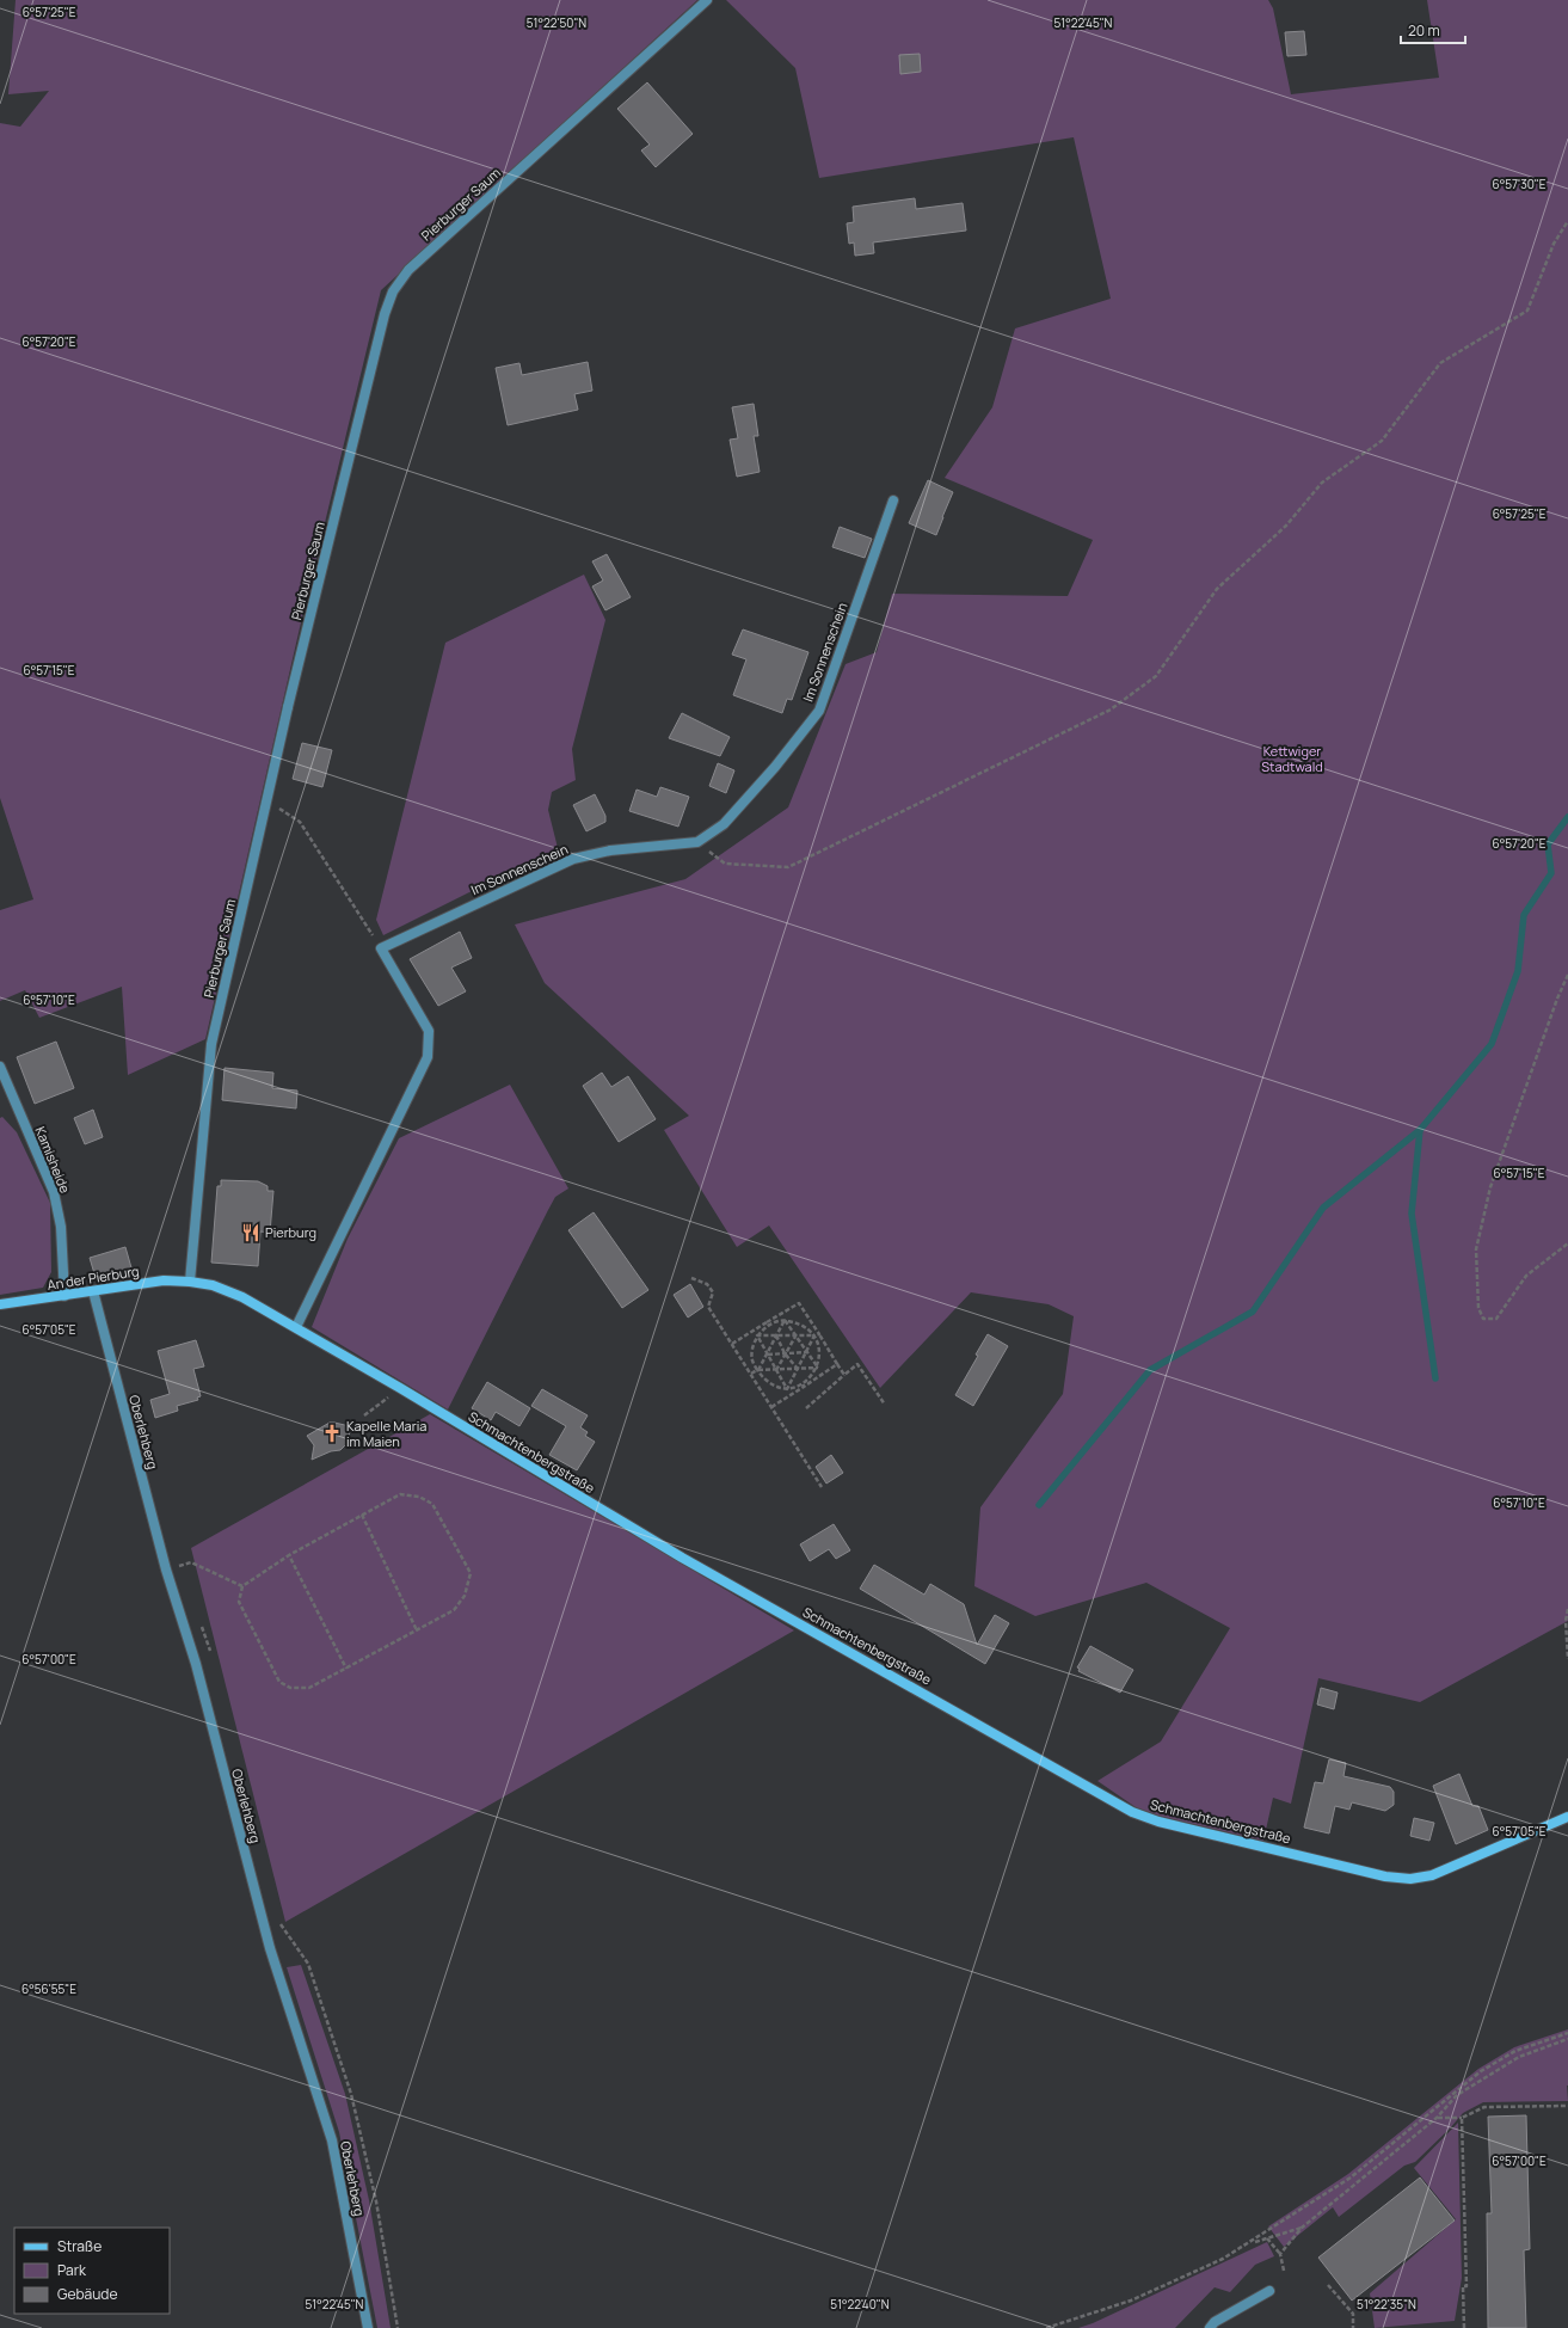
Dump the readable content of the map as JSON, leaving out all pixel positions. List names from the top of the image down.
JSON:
{
  "streets": {
    "street": [
      "Pierburger Saum",
      "Im Sonnenschein",
      "Kamisheide",
      "An der Pierburg",
      "Oberlehberg",
      "Schmachtenbergstraße"
    ]
  },
  "crossings": [
    ["Pierburger Saum", "An der Pierburg"],
    ["Pierburger Saum", "Schmachtenbergstraße"],
    ["Kamisheide", "An der Pierburg"],
    ["An der Pierburg", "Oberlehberg"],
    ["An der Pierburg", "Schmachtenbergstraße"]
  ],
  "parks": ["Kettwiger Stadtwald"],
  "places": {
    "restaurant": ["Pierburg"],
    "church": ["Kapelle Maria im Maien"]
  },
  "legend": ["Straße", "Park", "Gebäude"],
  "scale_bar": "20 m",
  "coordinates": [
    "6°57'25\"E",
    "51°22'50\"N",
    "51°22'45\"N",
    "6°57'30\"E",
    "6°57'20\"E",
    "6°57'15\"E",
    "6°57'10\"E",
    "6°57'05\"E",
    "6°57'00\"E",
    "6°56'55\"E",
    "51°22'40\"N",
    "51°22'35\"N"
  ]
}
